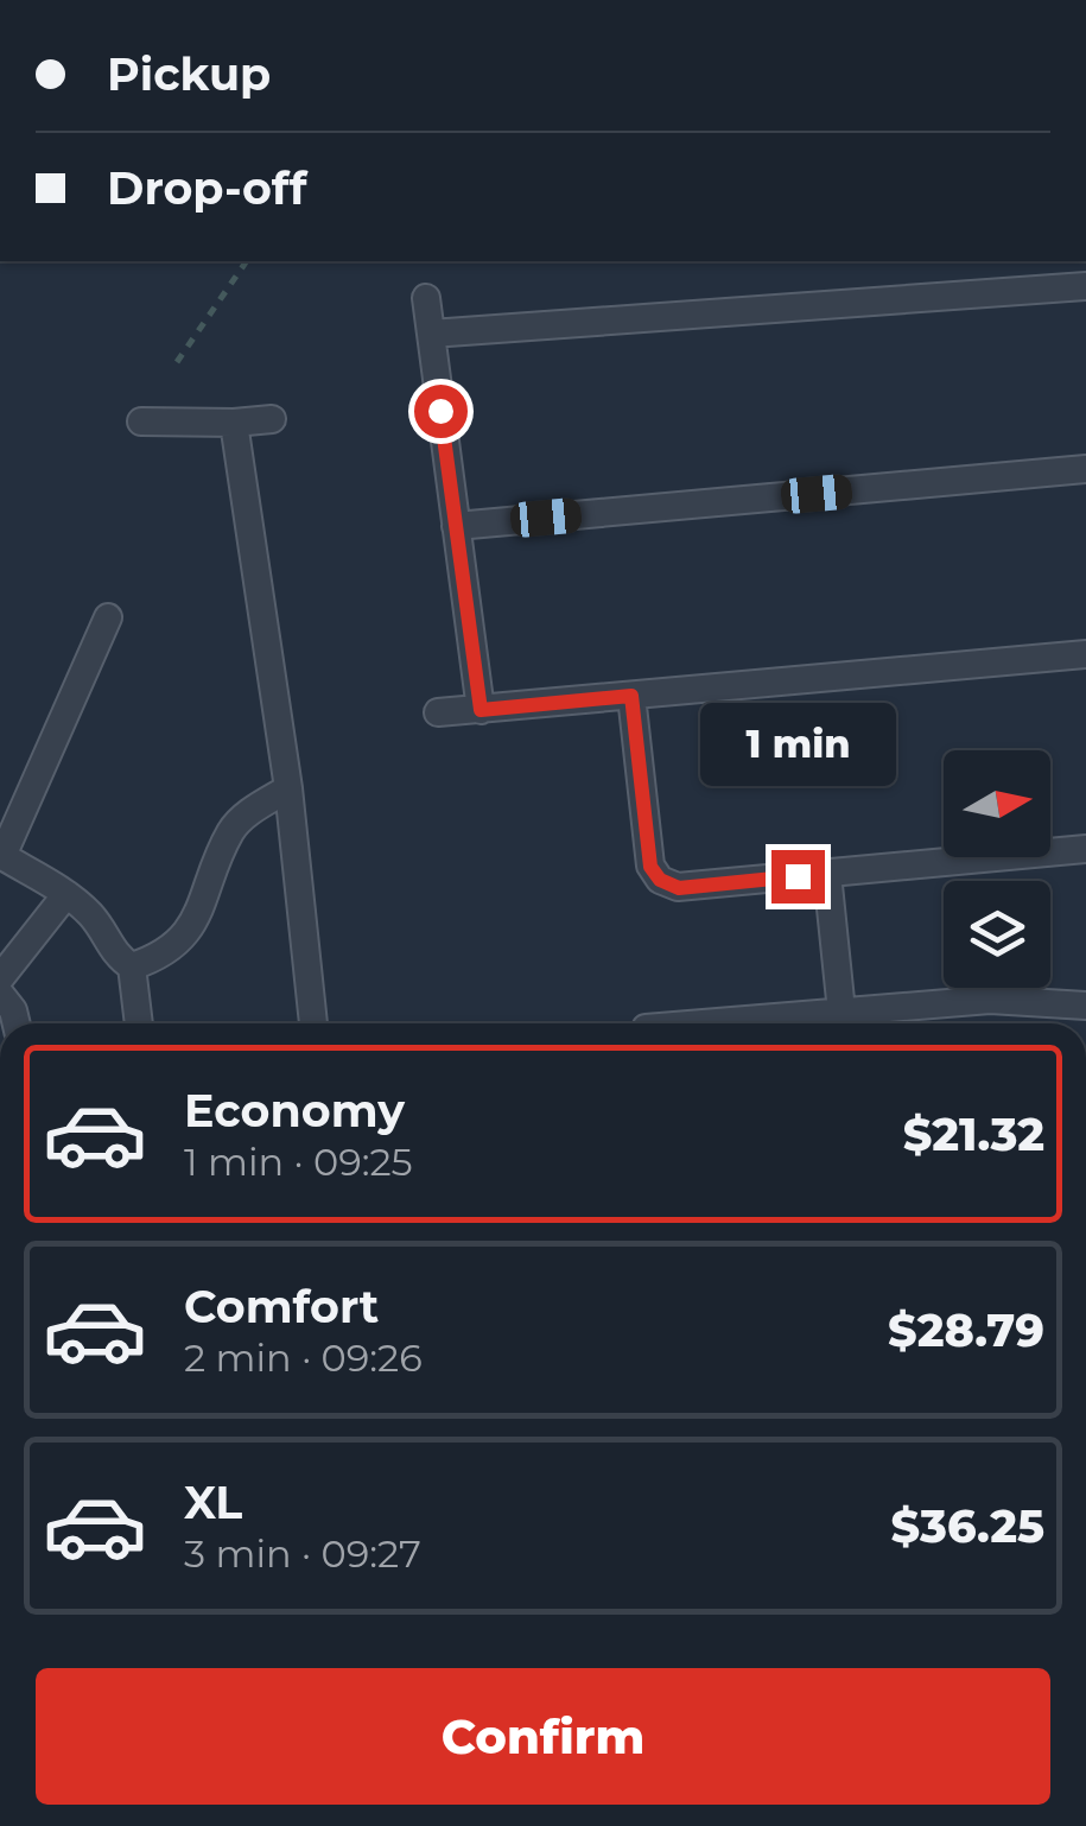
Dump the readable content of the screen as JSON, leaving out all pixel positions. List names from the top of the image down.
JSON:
{
  "north": "right",
  "page": {
    "banner": ["Pickup", "Drop-off"],
    "bubble": "1 min",
    "list": [
      {
        "name": "Economy",
        "note": "1 min · 09:25",
        "value": "$21.32"
      },
      {
        "name": "Comfort",
        "note": "2 min · 09:26",
        "value": "$28.79"
      },
      {
        "name": "XL",
        "note": "3 min · 09:27",
        "value": "$36.25"
      }
    ],
    "buttons": "Confirm"
  }
}
